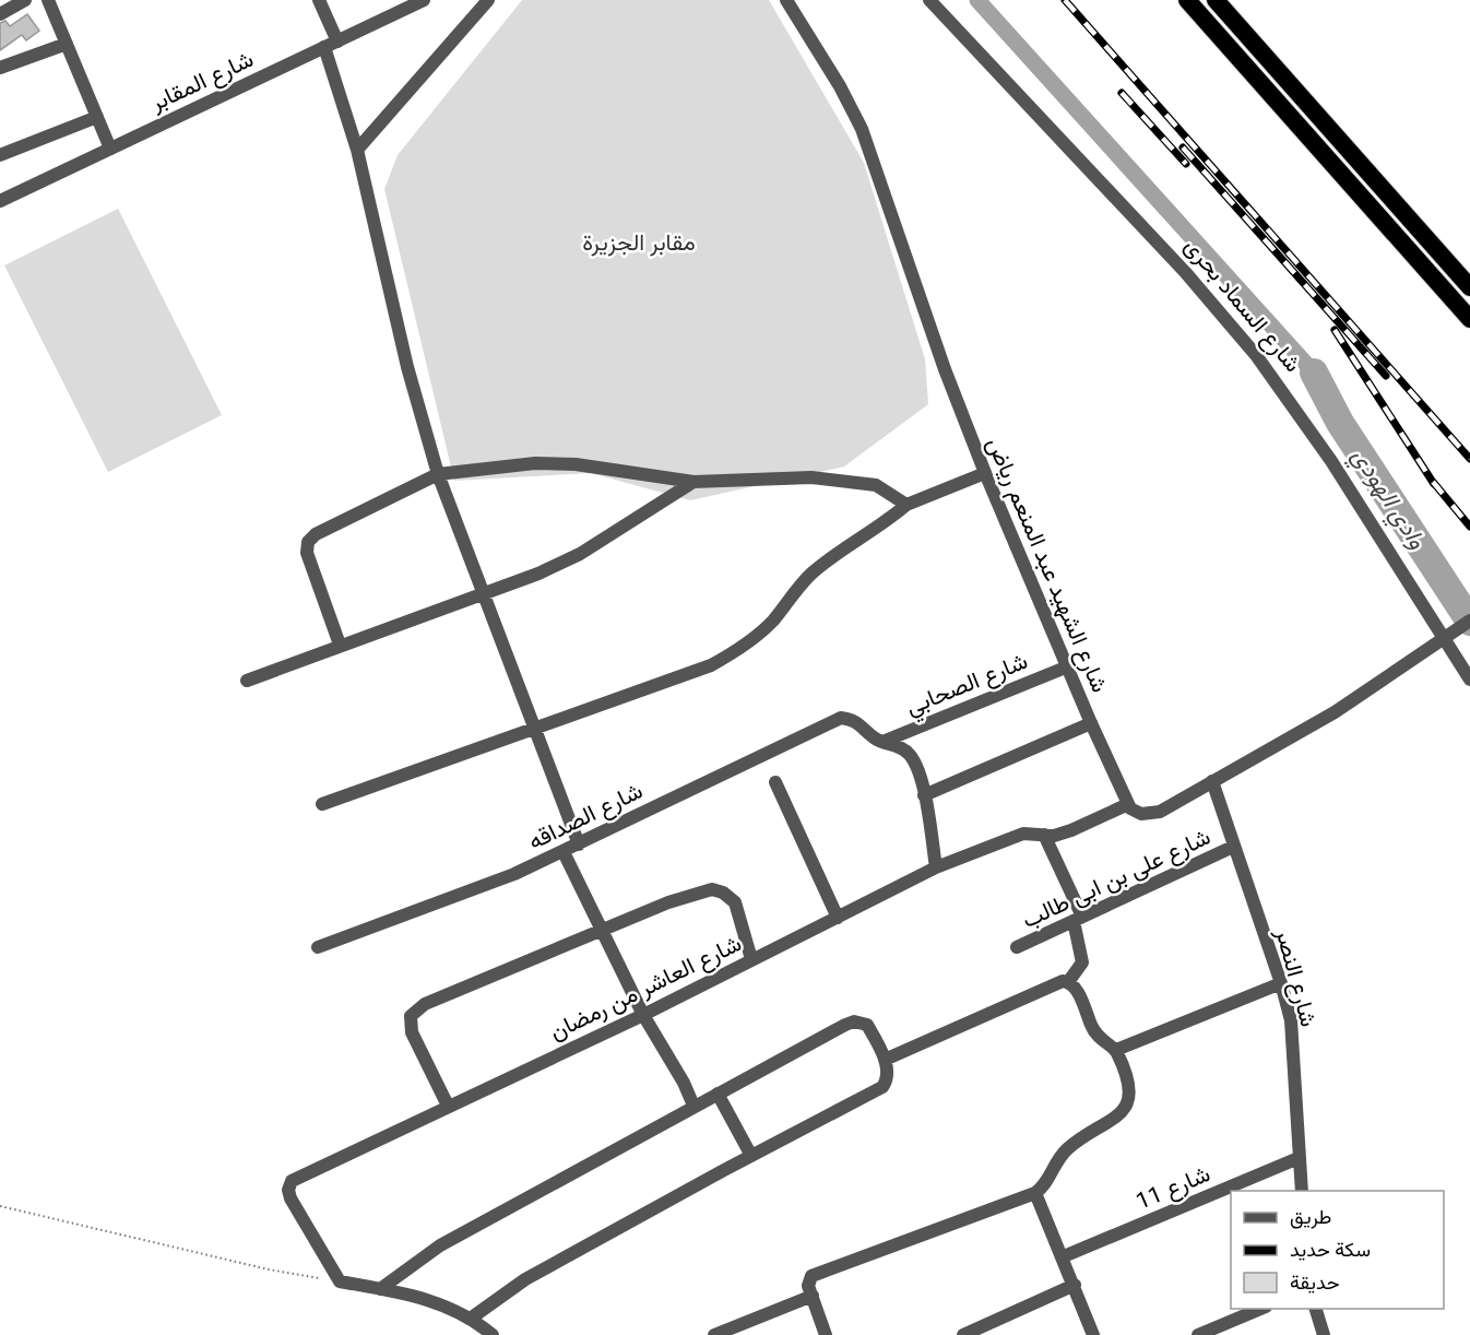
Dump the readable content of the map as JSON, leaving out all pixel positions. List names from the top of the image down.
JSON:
{
  "streets": {
    "street": [
      "شارع المقابر",
      "شارع السماد بحرى",
      "شارع الشهيد عبد المنعم رياض",
      "شارع الصحابي",
      "شارع الصداقه",
      "شارع على بن ابى طالب",
      "شارع النصر",
      "شارع العاشر من رمضان",
      "شارع 11"
    ]
  },
  "crossings": [
    ["شارع الشهيد عبد المنعم رياض", "شارع الصحابي"],
    ["شارع الشهيد عبد المنعم رياض", "شارع العاشر من رمضان"],
    ["شارع الصحابي", "شارع الصداقه"],
    ["شارع على بن ابى طالب", "شارع النصر"],
    ["شارع النصر", "شارع 11"]
  ],
  "water": ["وادي الهودي"],
  "parks": ["مقابر الجزيرة"],
  "legend": ["طريق", "سكة حديد", "حديقة"]
}
